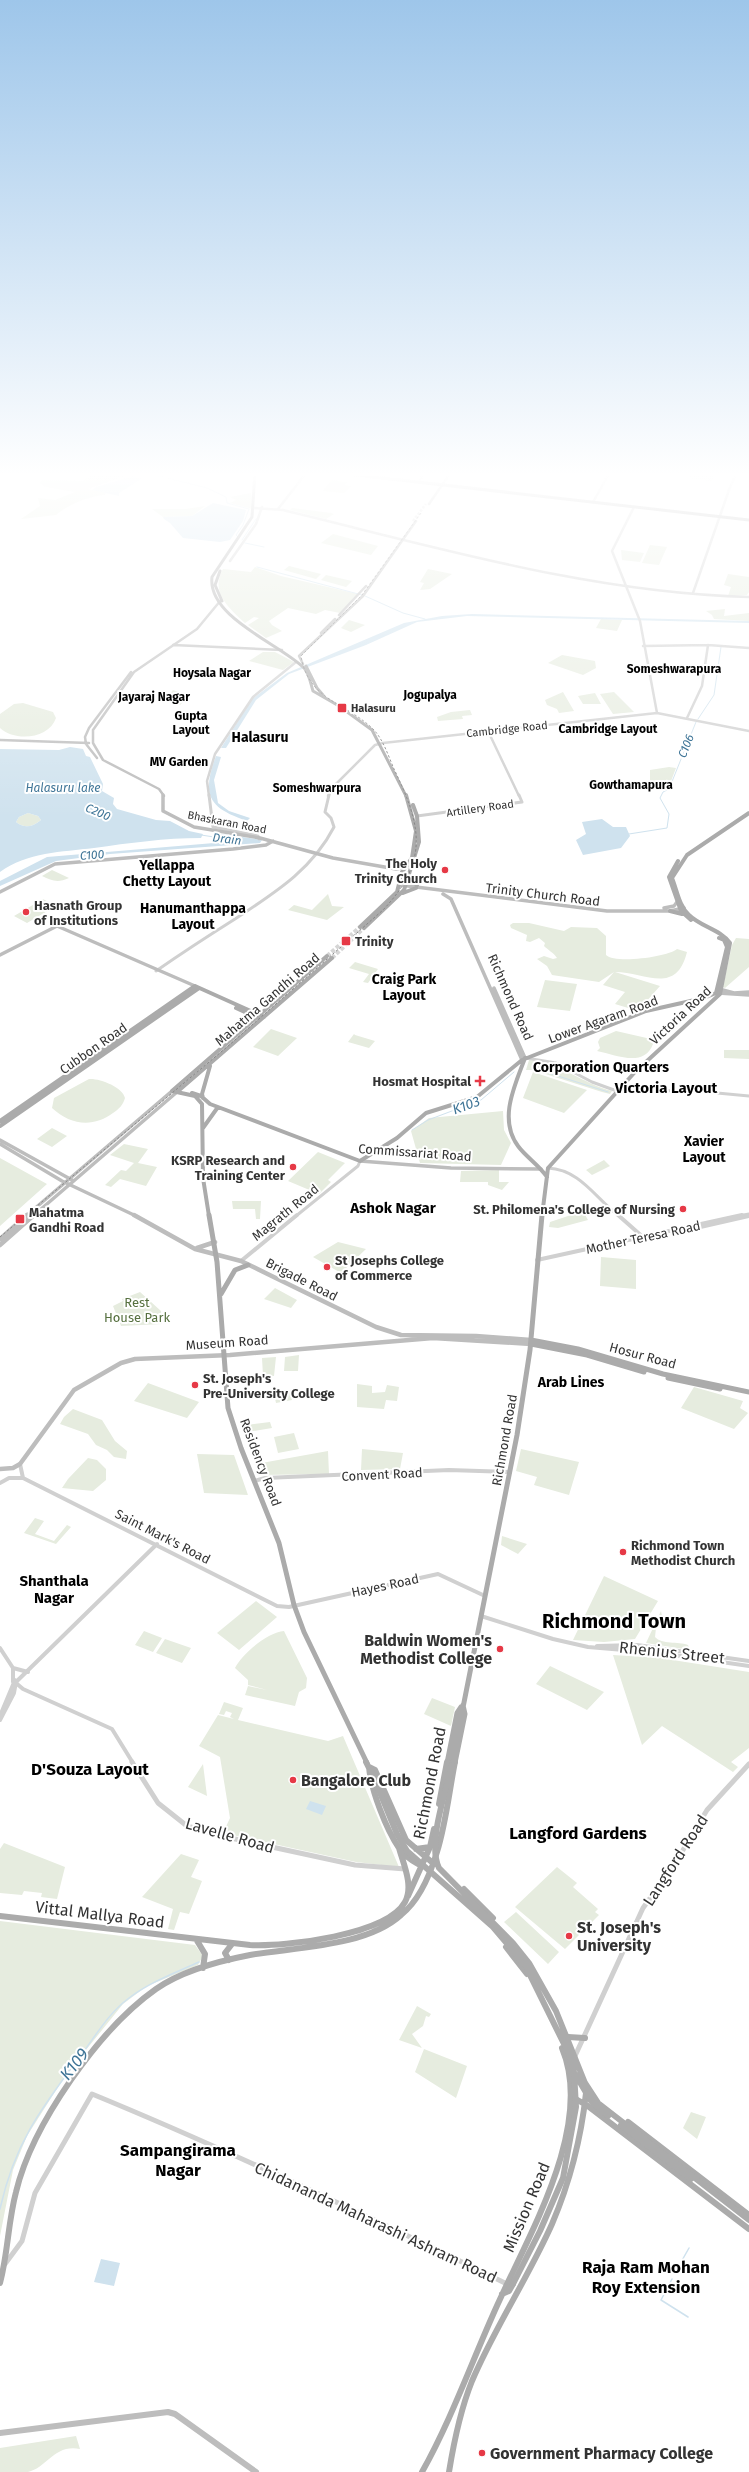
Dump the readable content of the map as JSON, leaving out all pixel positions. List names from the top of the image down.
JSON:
{
  "streets": {
    "main road": [
      "Bhaskaran Road",
      "Trinity Church Road",
      "Richmond Road",
      "Mahatma Gandhi Road",
      "Victoria Road",
      "Lower Agaram Road",
      "Cubbon Road",
      "Commissariat Road",
      "Magrath Road",
      "Brigade Road",
      "Museum Road",
      "Hosur Road",
      "Residency Road",
      "Vittal Mallya Road",
      "Mission Road"
    ],
    "street": [
      "Cambridge Road",
      "Artillery Road",
      "Mother Teresa Road",
      "Convent Road",
      "Saint Mark's Road",
      "Hayes Road",
      "Rhenius Street",
      "Lavelle Road",
      "Langford Road",
      "Chidananda Maharashi Ashram Road"
    ]
  },
  "crossings": [
    ["Cambridge Road", "Artillery Road"],
    ["Trinity Church Road", "Richmond Road"],
    ["Trinity Church Road", "Victoria Road"],
    ["Richmond Road", "Victoria Road"],
    ["Richmond Road", "Lower Agaram Road"],
    ["Richmond Road", "Commissariat Road"],
    ["Richmond Road", "Magrath Road"],
    ["Richmond Road", "Mother Teresa Road"],
    ["Richmond Road", "Brigade Road"],
    ["Richmond Road", "Hosur Road"],
    ["Richmond Road", "Convent Road"],
    ["Richmond Road", "Hayes Road"],
    ["Richmond Road", "Rhenius Street"],
    ["Richmond Road", "Vittal Mallya Road"],
    ["Richmond Road", "Mission Road"],
    ["Richmond Road", "Chidananda Maharashi Ashram Road"],
    ["Mahatma Gandhi Road", "Commissariat Road"],
    ["Mahatma Gandhi Road", "Brigade Road"],
    ["Mahatma Gandhi Road", "Residency Road"],
    ["Victoria Road", "Lower Agaram Road"],
    ["Victoria Road", "Commissariat Road"],
    ["Lower Agaram Road", "Magrath Road"],
    ["Commissariat Road", "Magrath Road"],
    ["Commissariat Road", "Residency Road"],
    ["Magrath Road", "Brigade Road"],
    ["Brigade Road", "Hosur Road"],
    ["Brigade Road", "Residency Road"],
    ["Museum Road", "Residency Road"],
    ["Residency Road", "Convent Road"],
    ["Residency Road", "Saint Mark's Road"],
    ["Residency Road", "Hayes Road"],
    ["Saint Mark's Road", "Hayes Road"],
    ["Langford Road", "Mission Road"],
    ["Mission Road", "Chidananda Maharashi Ashram Road"]
  ],
  "districts": [
    "Someshwarapura",
    "Hoysala Nagar",
    "Jogupalya",
    "Jayaraj Nagar",
    "Gupta Layout",
    "Cambridge Layout",
    "Halasuru",
    "MV Garden",
    "Gowthamapura",
    "Someshwarpura",
    "Yellappa Chetty Layout",
    "Hanumanthappa Layout",
    "Craig Park Layout",
    "Corporation Quarters",
    "Victoria Layout",
    "Xavier Layout",
    "Ashok Nagar",
    "Arab Lines",
    "Shanthala Nagar",
    "Richmond Town",
    "D'Souza Layout",
    "Langford Gardens",
    "Sampangirama Nagar",
    "Raja Ram Mohan Roy Extension"
  ],
  "water": [
    "C106",
    "Halasuru lake",
    "C200",
    "Drain",
    "C100",
    "K103",
    "K109"
  ],
  "parks": ["Rest House Park"],
  "places": {
    "transit": ["Halasuru", "Trinity", "Mahatma Gandhi Road"],
    "other": [
      "The Holy Trinity Church",
      "Hasnath Group of Institutions",
      "KSRP Research and Training Center",
      "St. Philomena's College of Nursing",
      "St Josephs College of Commerce",
      "St. Joseph's Pre-University College",
      "Richmond Town Methodist Church",
      "Baldwin Women's Methodist College",
      "Bangalore Club",
      "St. Joseph's University",
      "Government Pharmacy College"
    ],
    "health": ["Hosmat Hospital"]
  }
}
